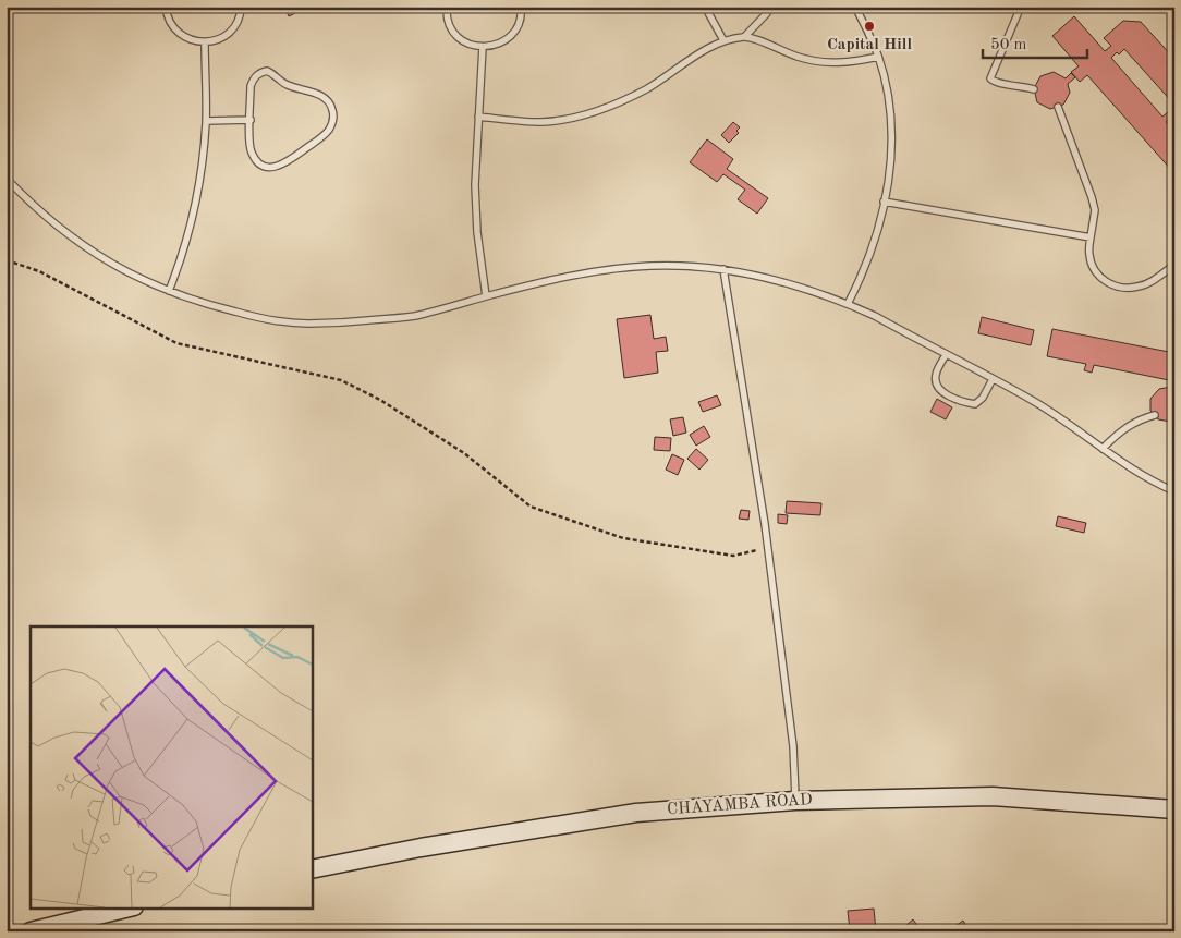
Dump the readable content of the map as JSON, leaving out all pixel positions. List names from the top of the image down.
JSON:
{
  "streets": {
    "main road": ["CHAYAMBA ROAD"]
  },
  "places": ["Capital Hill"],
  "scale_bar": "50 m"
}
